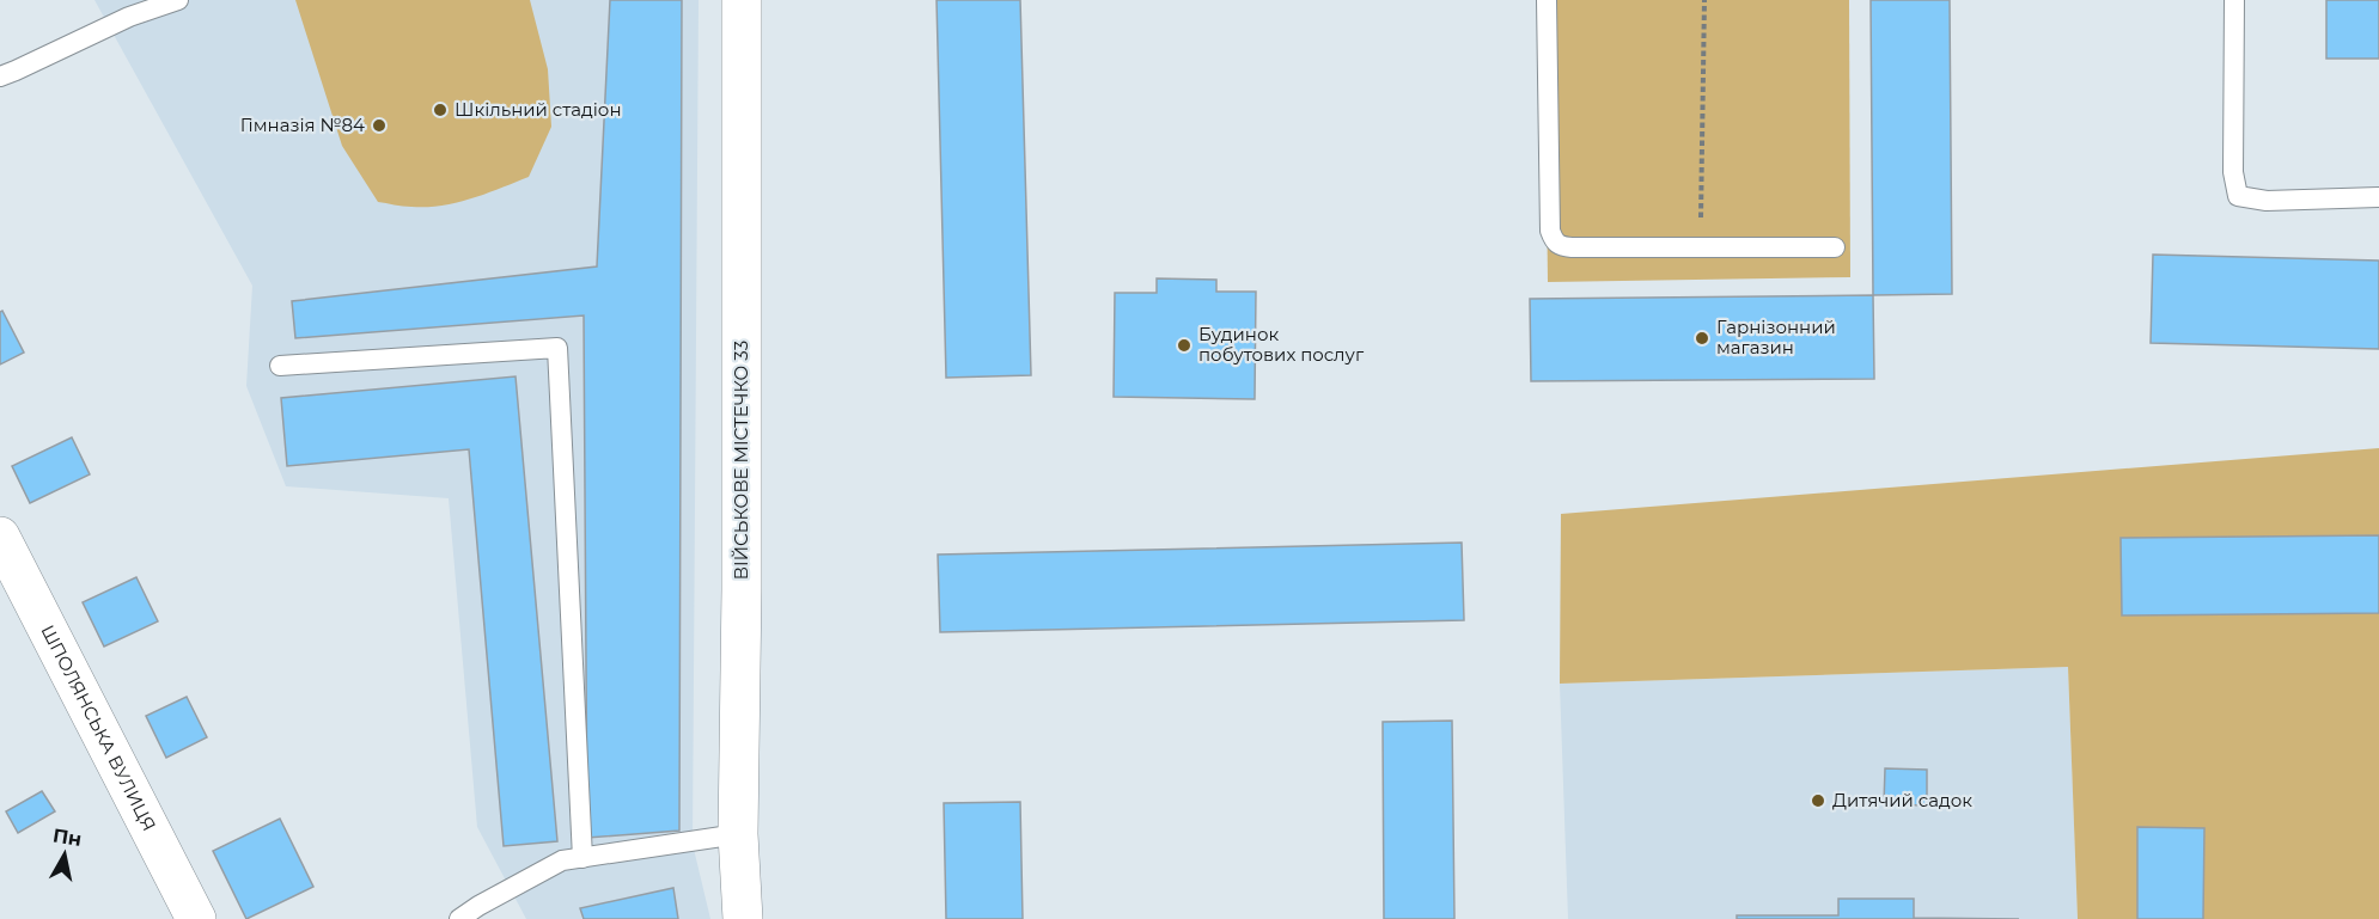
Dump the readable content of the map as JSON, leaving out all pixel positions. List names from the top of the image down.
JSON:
{
  "streets": {
    "street": ["ВІЙСЬКОВЕ МІСТЕЧКО 33", "ШПОЛЯНСЬКА ВУЛИЦЯ"]
  },
  "places": [
    "Шкільний стадіон",
    "Гімназія №84",
    "Гарнізонний магазин",
    "Будинок побутових послуг",
    "Дитячий садок"
  ],
  "north": "top"
}
